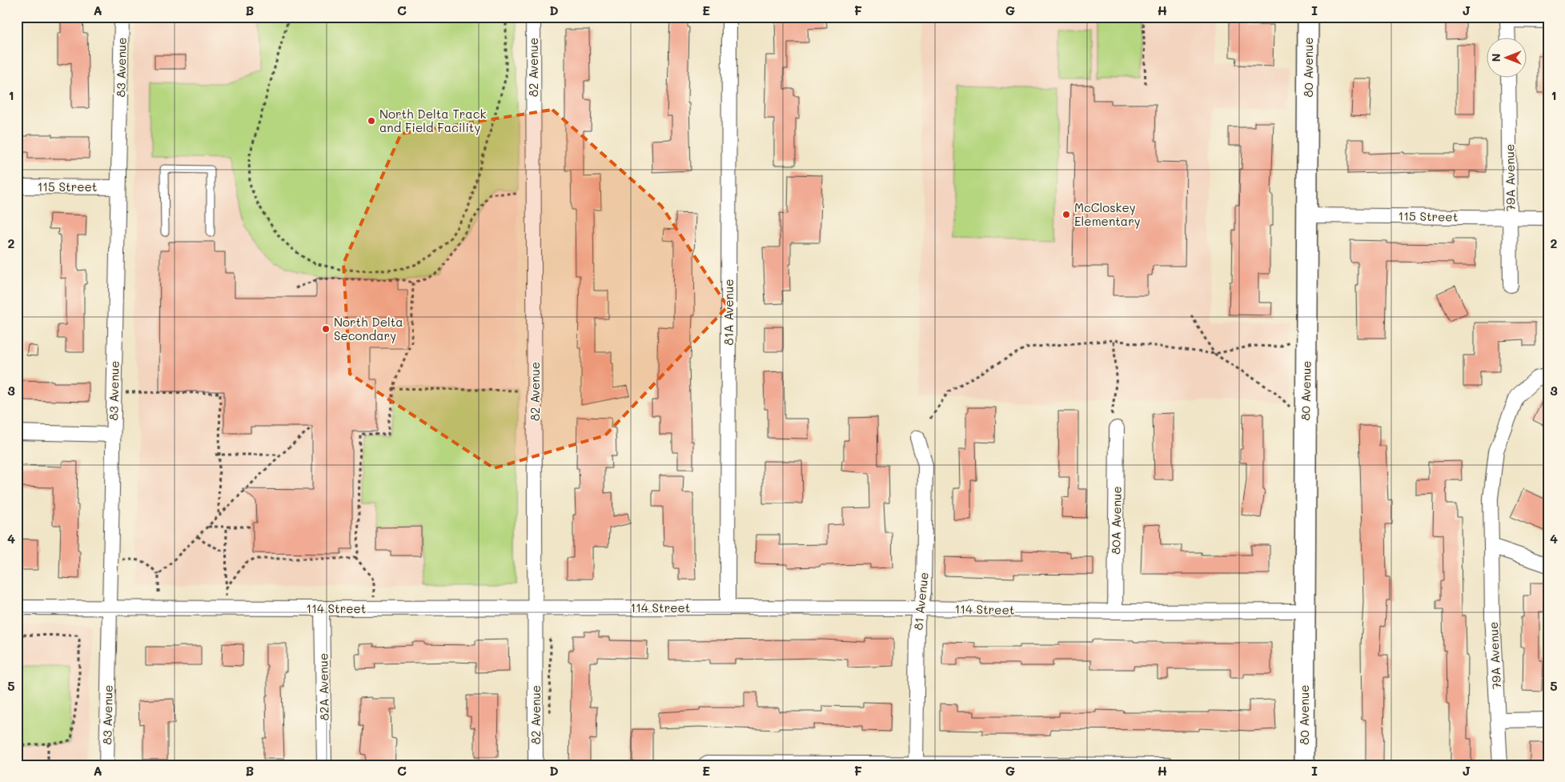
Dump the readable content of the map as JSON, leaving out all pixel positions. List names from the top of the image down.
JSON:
{
  "streets": {
    "street": [
      "83 Avenue",
      "82 Avenue",
      "80 Avenue",
      "79A Avenue",
      "115 Street",
      "81A Avenue",
      "80A Avenue",
      "81 Avenue",
      "114 Street",
      "82A Avenue"
    ]
  },
  "crossings": [
    ["83 Avenue", "115 Street"],
    ["83 Avenue", "114 Street"],
    ["82 Avenue", "114 Street"],
    ["80 Avenue", "115 Street"],
    ["80 Avenue", "114 Street"],
    ["79A Avenue", "115 Street"],
    ["81A Avenue", "114 Street"],
    ["80A Avenue", "114 Street"],
    ["81 Avenue", "114 Street"],
    ["114 Street", "82A Avenue"]
  ],
  "places": ["North Delta Track and Field Facility", "McCloskey Elementary", "North Delta Secondary"],
  "north": "left",
  "grid": {
    "columns": [
      "A",
      "B",
      "C",
      "D",
      "E",
      "F",
      "G",
      "H",
      "I",
      "J"
    ],
    "rows": [
      "1",
      "2",
      "3",
      "4",
      "5"
    ]
  }
}
